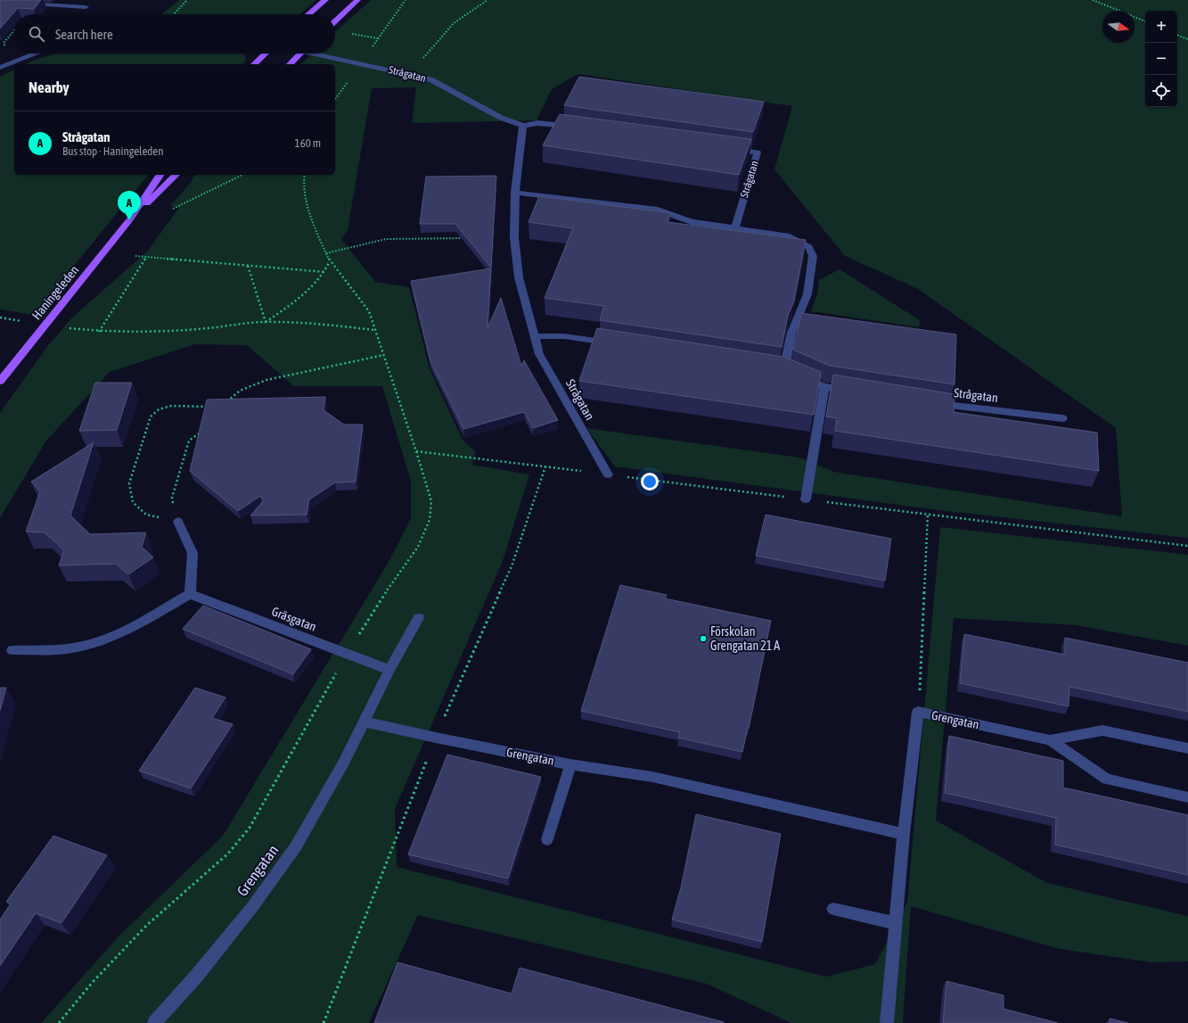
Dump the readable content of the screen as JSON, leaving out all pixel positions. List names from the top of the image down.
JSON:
{
  "streets": {
    "main road": ["Haningeleden"],
    "street": ["Strågatan", "Gräsgatan", "Grengatan"]
  },
  "crossings": [
    ["Gräsgatan", "Grengatan"]
  ],
  "places": ["Förskolan Grengatan 21 A"],
  "north": "right",
  "page": {
    "map_buttons": ["+", "−"],
    "search": "Search here",
    "heading": "Nearby",
    "list": [
      {
        "mark": "A",
        "name": "Strågatan",
        "note": "Bus stop · Haningeleden",
        "value": "160 m"
      }
    ],
    "pins": "A"
  }
}
